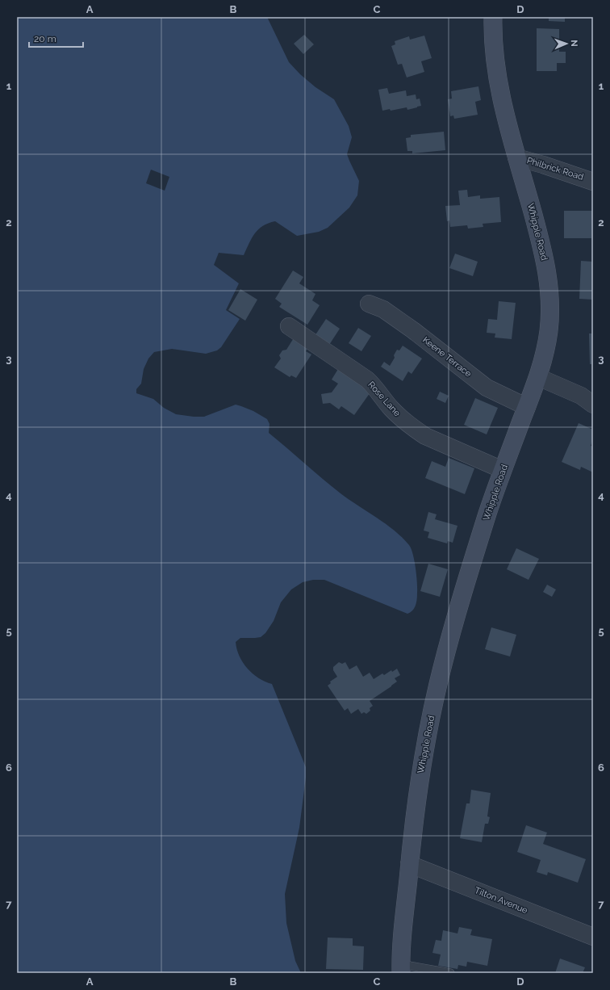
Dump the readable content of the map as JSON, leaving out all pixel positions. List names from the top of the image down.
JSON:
{
  "streets": {
    "main road": ["Whipple Road"],
    "street": [
      "Philbrick Road",
      "Keene Terrace",
      "Rose Lane",
      "Tilton Avenue"
    ]
  },
  "crossings": [
    ["Philbrick Road", "Whipple Road"],
    ["Whipple Road", "Keene Terrace"],
    ["Whipple Road", "Rose Lane"],
    ["Whipple Road", "Tilton Avenue"]
  ],
  "scale_bar": "20 m",
  "north": "right",
  "grid": {
    "columns": [
      "A",
      "B",
      "C",
      "D"
    ],
    "rows": [
      "1",
      "2",
      "3",
      "4",
      "5",
      "6",
      "7"
    ]
  }
}
